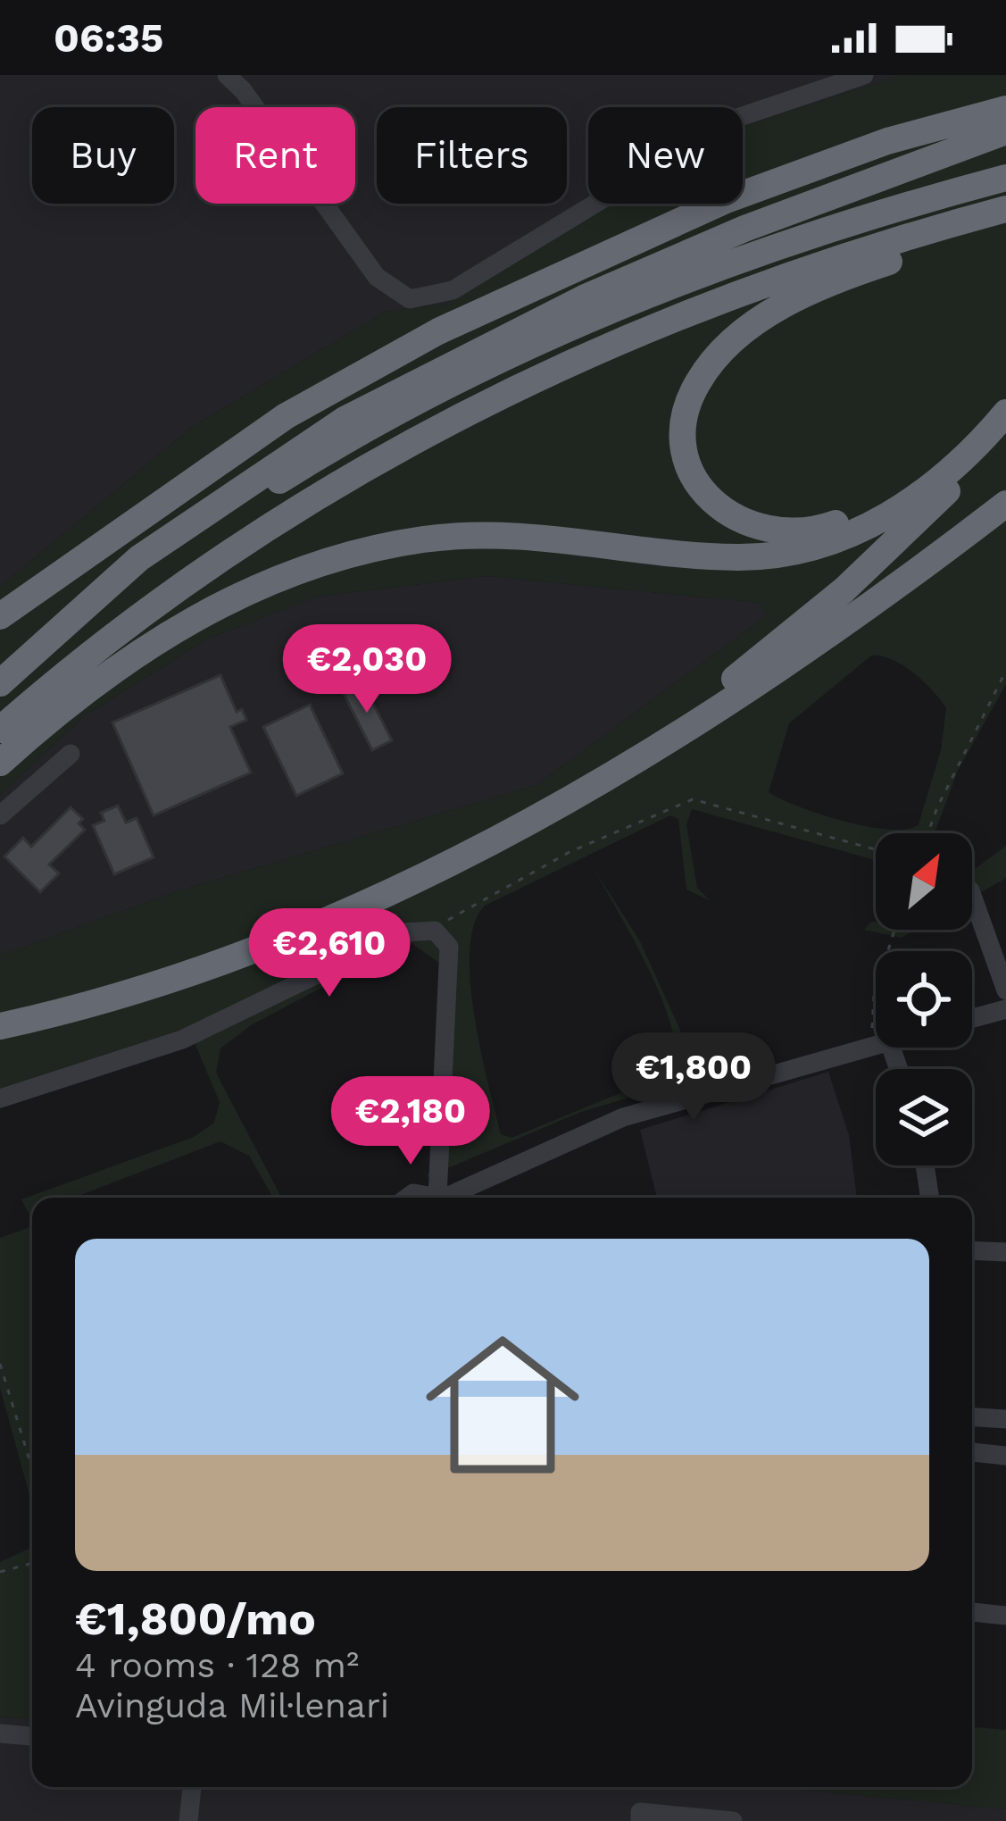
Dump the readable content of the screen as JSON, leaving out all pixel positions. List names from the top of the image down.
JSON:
{
  "north": "top right",
  "page": {
    "status": "06:35",
    "chip": [
      "Buy",
      "Rent",
      "Filters",
      "New"
    ],
    "price": [
      "€2,030",
      "€2,610",
      "€1,800",
      "€2,180"
    ],
    "list": [
      {
        "name": "€1,800/mo",
        "note": "4 rooms · 128 m² · Avinguda Mil·lenari"
      }
    ]
  }
}
